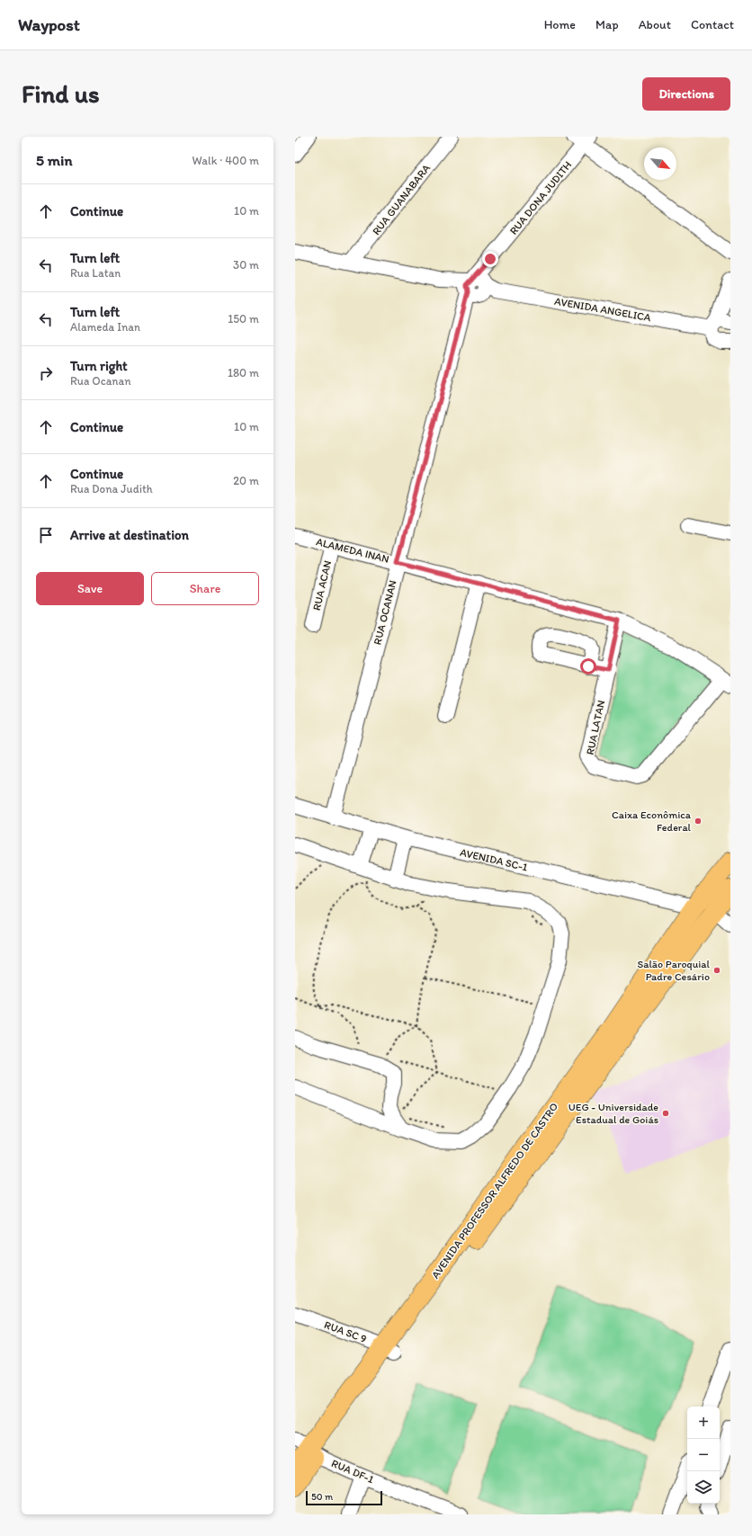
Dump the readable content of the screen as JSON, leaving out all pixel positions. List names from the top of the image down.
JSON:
{
  "streets": {
    "main road": ["AVENIDA PROFESSOR ALFREDO DE CASTRO"],
    "street": [
      "RUA DONA JUDITH",
      "RUA GUANABARA",
      "AVENIDA ANGELICA",
      "ALAMEDA INAN",
      "RUA ACAN",
      "RUA OCANAN",
      "RUA LATAN",
      "AVENIDA SC-1",
      "RUA SC 9",
      "RUA DF-1"
    ]
  },
  "crossings": [
    ["RUA DONA JUDITH", "AVENIDA ANGELICA"],
    ["RUA DONA JUDITH", "RUA OCANAN"],
    ["RUA GUANABARA", "AVENIDA ANGELICA"],
    ["AVENIDA ANGELICA", "RUA OCANAN"],
    ["ALAMEDA INAN", "RUA ACAN"],
    ["ALAMEDA INAN", "RUA OCANAN"],
    ["ALAMEDA INAN", "RUA LATAN"],
    ["RUA OCANAN", "AVENIDA SC-1"],
    ["AVENIDA SC-1", "AVENIDA PROFESSOR ALFREDO DE CASTRO"],
    ["AVENIDA PROFESSOR ALFREDO DE CASTRO", "RUA SC 9"],
    ["AVENIDA PROFESSOR ALFREDO DE CASTRO", "RUA DF-1"]
  ],
  "places": ["Caixa Econômica Federal", "Salão Paroquial Padre Cesário", "UEG - Universidade Estadual de Goiás"],
  "scale_bar": "50 m",
  "north": "bottom right",
  "page": {
    "header": "Waypost",
    "nav": [
      "Home",
      "Map",
      "About",
      "Contact"
    ],
    "buttons": [
      "Directions",
      ["Save", "Share"]
    ],
    "title": "Find us",
    "heading": ["5 min", "Walk · 400 m"],
    "list": [
      ["Continue", "10 m"],
      ["Turn left", "Rua Latan", "30 m"],
      ["Turn left", "Alameda Inan", "150 m"],
      ["Turn right", "Rua Ocanan", "180 m"],
      ["Continue", "10 m"],
      ["Continue", "Rua Dona Judith", "20 m"],
      "Arrive at destination"
    ],
    "map_buttons": ["+", "−"],
    "scale": "50 m"
  }
}
